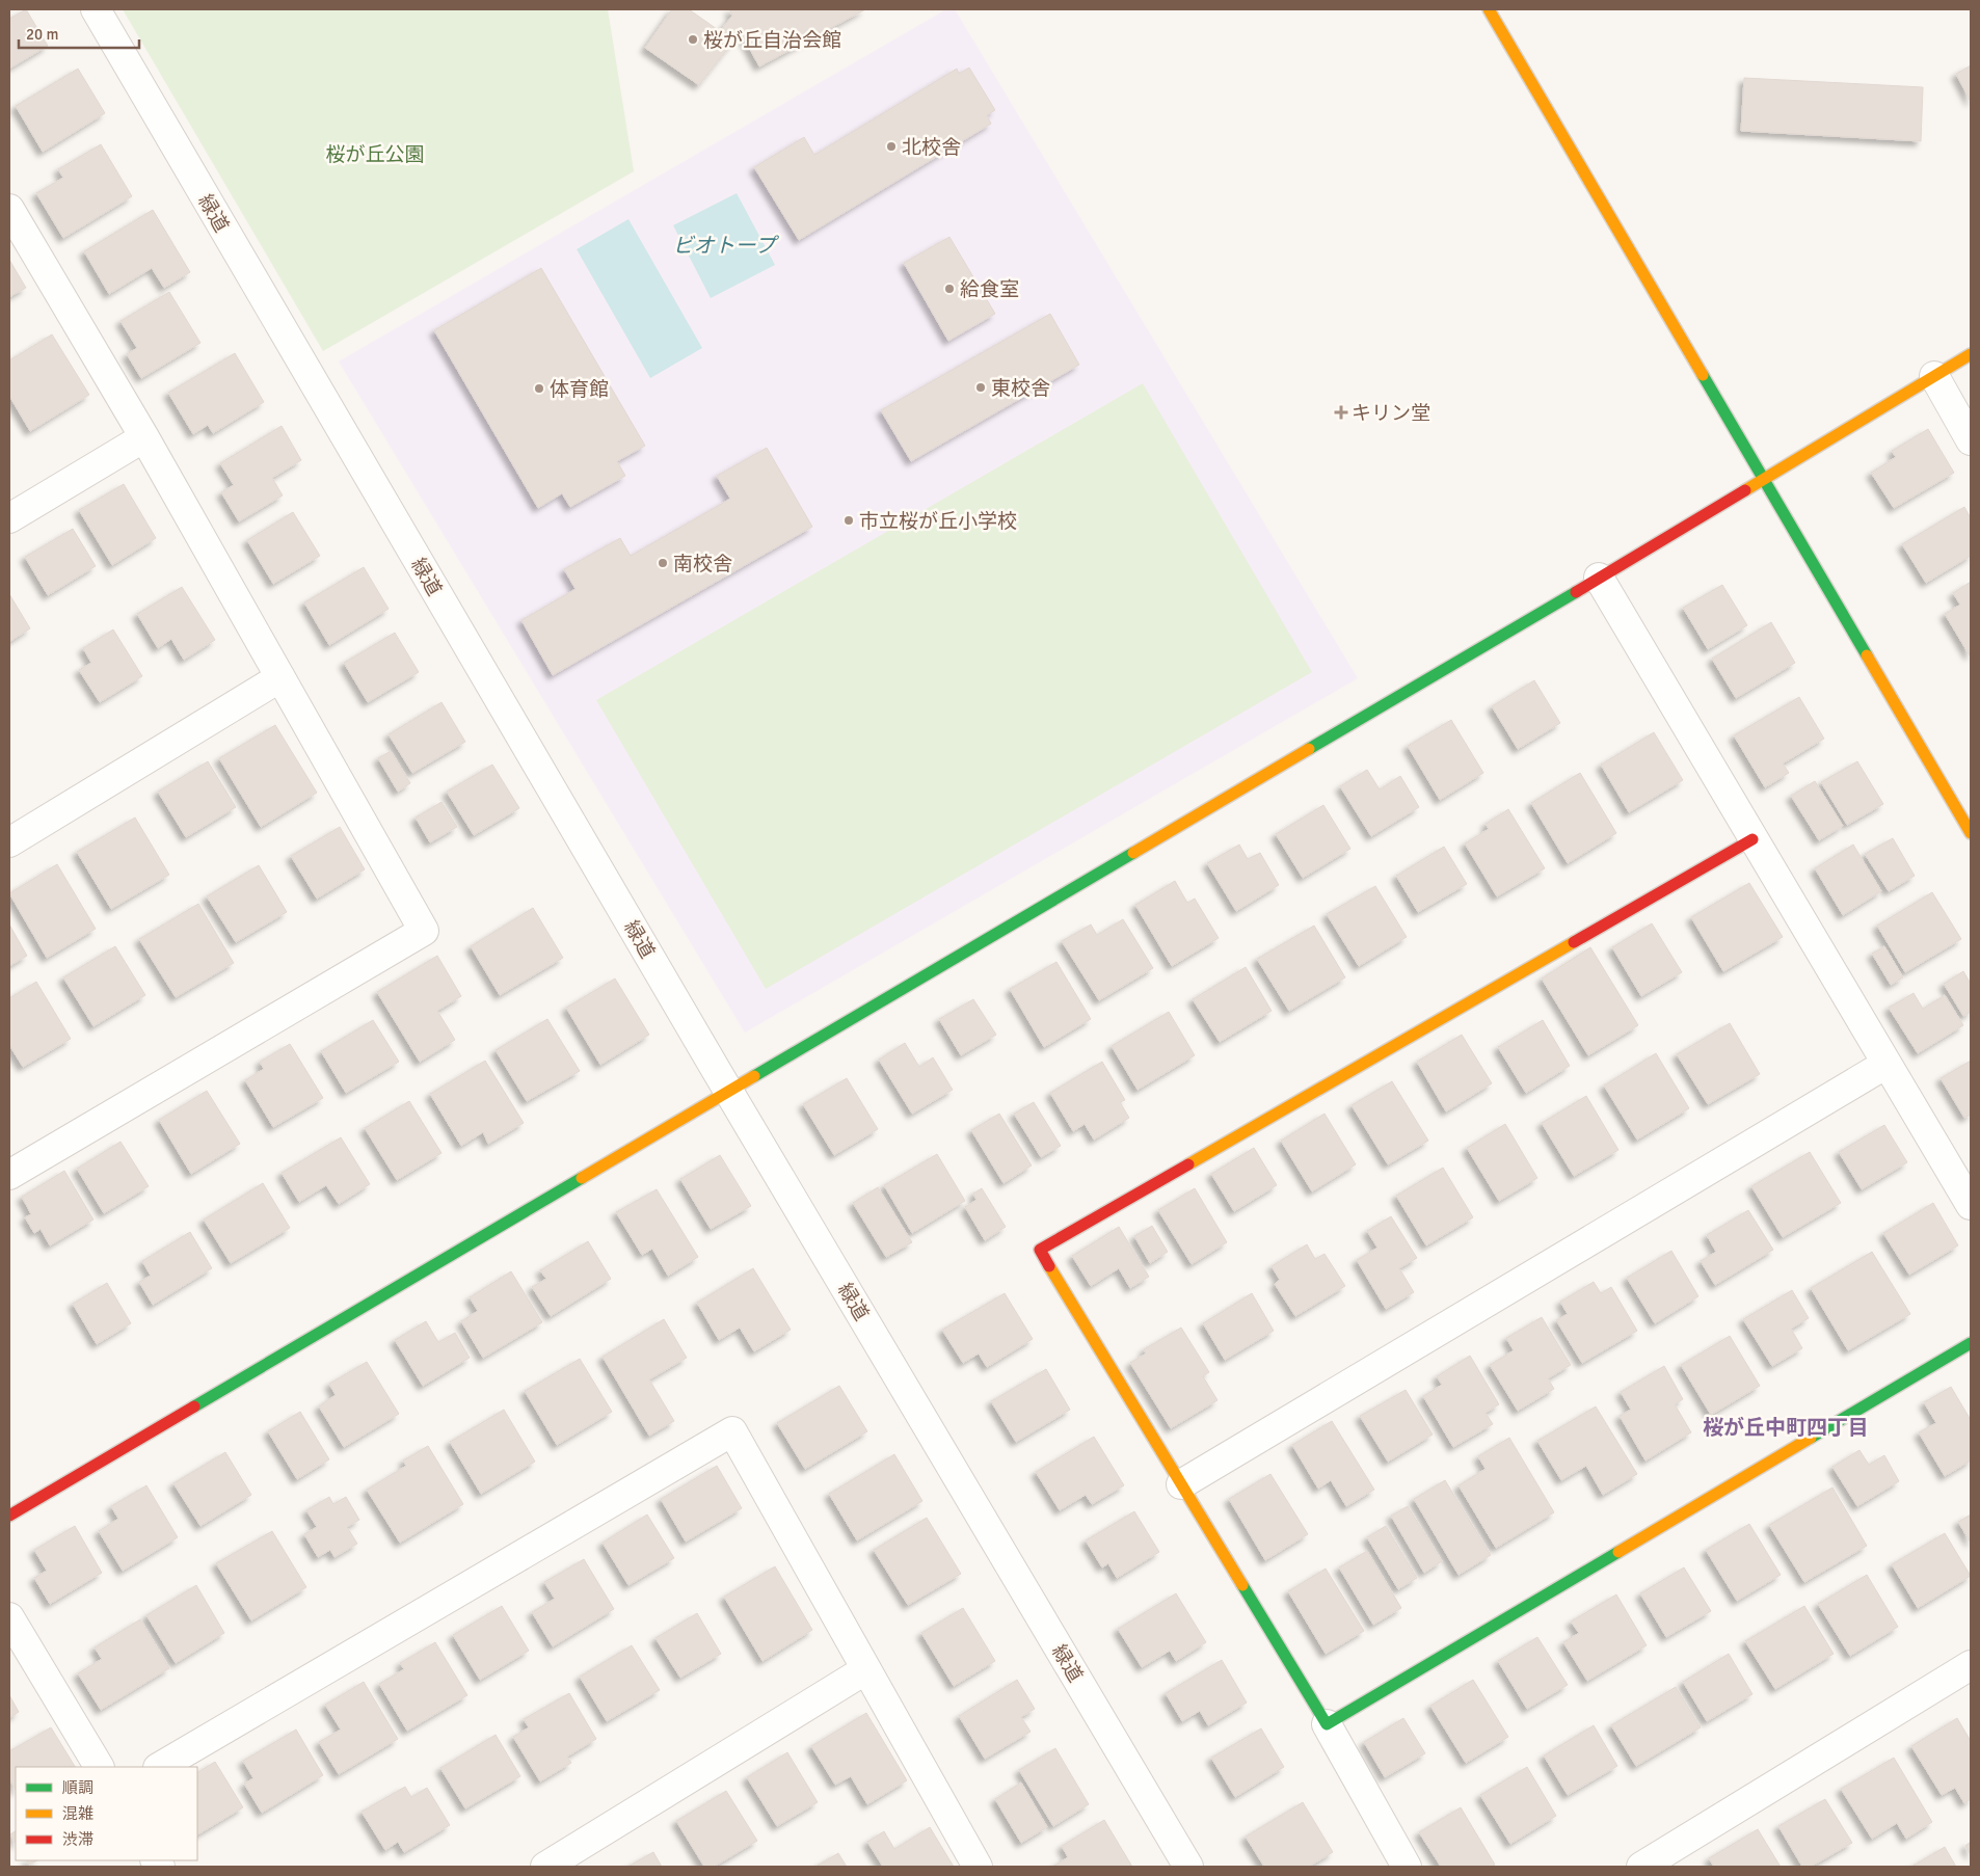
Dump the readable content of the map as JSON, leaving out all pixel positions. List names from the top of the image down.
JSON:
{
  "streets": {
    "street": ["緑道"]
  },
  "districts": ["桜が丘中町四丁目"],
  "water": ["ビオトープ"],
  "parks": ["桜が丘公園"],
  "places": {
    "other": [
      "桜が丘自治会館",
      "北校舎",
      "給食室",
      "東校舎",
      "体育館",
      "市立桜が丘小学校",
      "南校舎"
    ],
    "health": ["キリン堂"]
  },
  "legend": ["順調", "混雑", "渋滞"],
  "scale_bar": "20 m"
}
